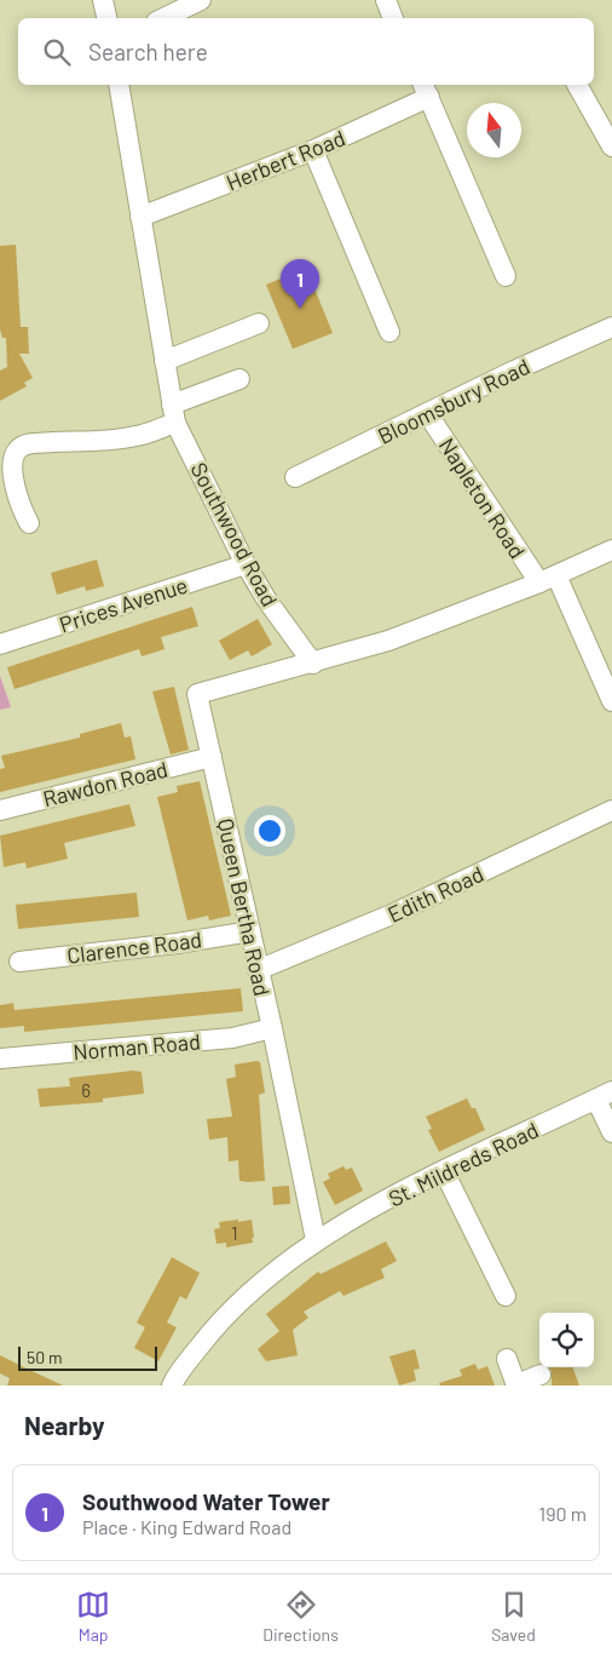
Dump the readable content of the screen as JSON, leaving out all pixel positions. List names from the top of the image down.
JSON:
{
  "streets": {
    "street": [
      "Herbert Road",
      "Bloomsbury Road",
      "Napleton Road",
      "Southwood Road",
      "Prices Avenue",
      "Rawdon Road",
      "Edith Road",
      "Queen Bertha Road",
      "Clarence Road",
      "Norman Road",
      "St. Mildreds Road"
    ]
  },
  "crossings": [
    ["Herbert Road", "Southwood Road"],
    ["Bloomsbury Road", "Napleton Road"],
    ["Southwood Road", "Prices Avenue"],
    ["Southwood Road", "Queen Bertha Road"],
    ["Rawdon Road", "Queen Bertha Road"],
    ["Edith Road", "Queen Bertha Road"],
    ["Queen Bertha Road", "Clarence Road"],
    ["Queen Bertha Road", "Norman Road"],
    ["Queen Bertha Road", "St. Mildreds Road"]
  ],
  "house_numbers": ["6", "1"],
  "scale_bar": "50 m",
  "north": "top",
  "page": {
    "search": "Search here",
    "pins": "1",
    "scale": "50 m",
    "heading": "Nearby",
    "list": [
      {
        "mark": "1",
        "name": "Southwood Water Tower",
        "note": "Place · King Edward Road",
        "value": "190 m"
      }
    ],
    "nav": ["Map", "Directions", "Saved"]
  }
}
